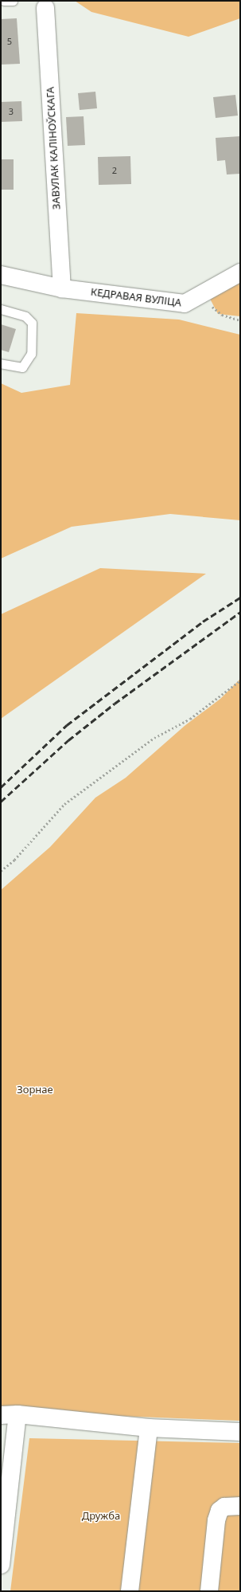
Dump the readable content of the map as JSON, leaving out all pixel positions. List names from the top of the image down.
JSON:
{
  "streets": {
    "street": ["ЗАВУЛАК КАЛІНОЎСКАГА", "КЕДРАВАЯ ВУЛІЦА"]
  },
  "crossings": [
    ["ЗАВУЛАК КАЛІНОЎСКАГА", "КЕДРАВАЯ ВУЛІЦА"]
  ],
  "parks": ["Зорнае", "Дружба"],
  "house_numbers": ["5", "3", "2"]
}
